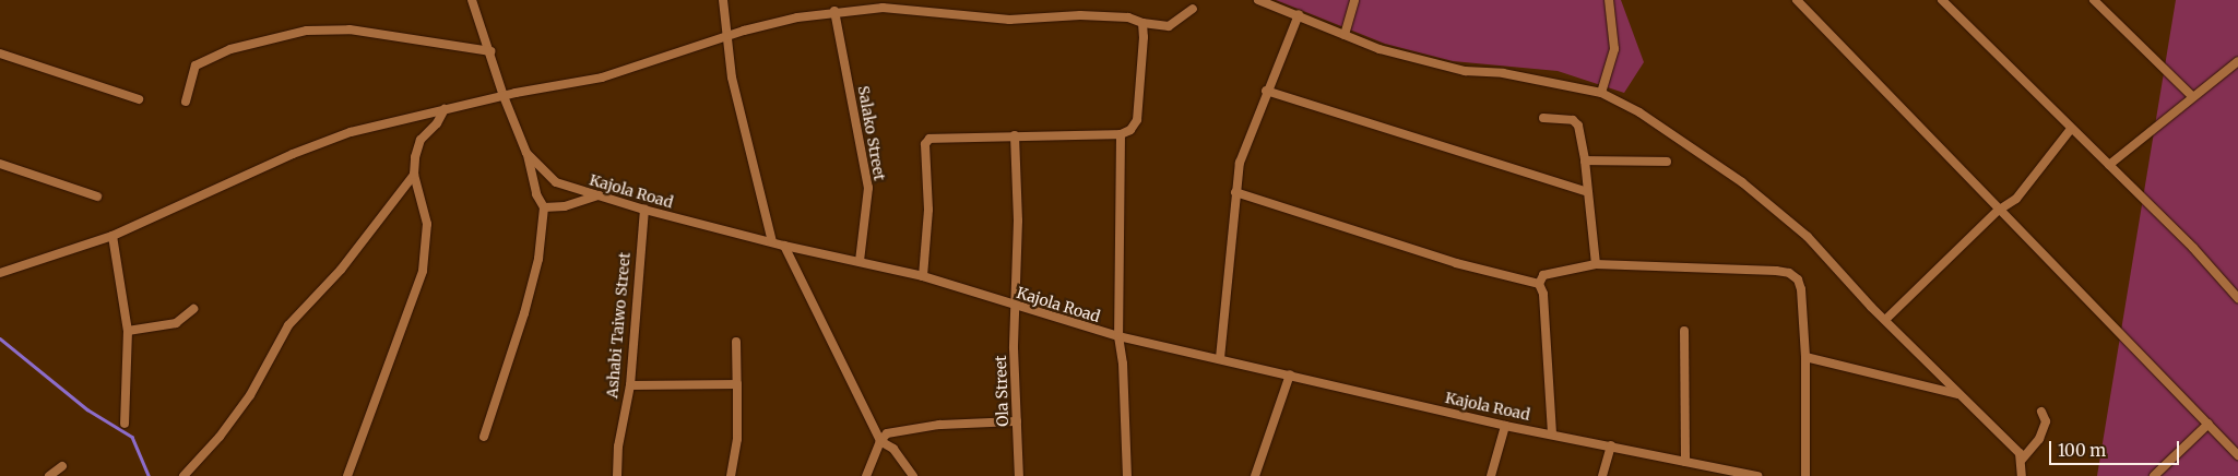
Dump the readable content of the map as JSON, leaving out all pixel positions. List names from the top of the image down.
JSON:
{
  "streets": {
    "street": [
      "Salako Street",
      "Kajola Road",
      "Ashabi Taiwo Street",
      "Ola Street"
    ]
  },
  "crossings": [
    ["Salako Street", "Kajola Road"],
    ["Kajola Road", "Ashabi Taiwo Street"],
    ["Kajola Road", "Ola Street"]
  ],
  "scale_bar": "100 m"
}
